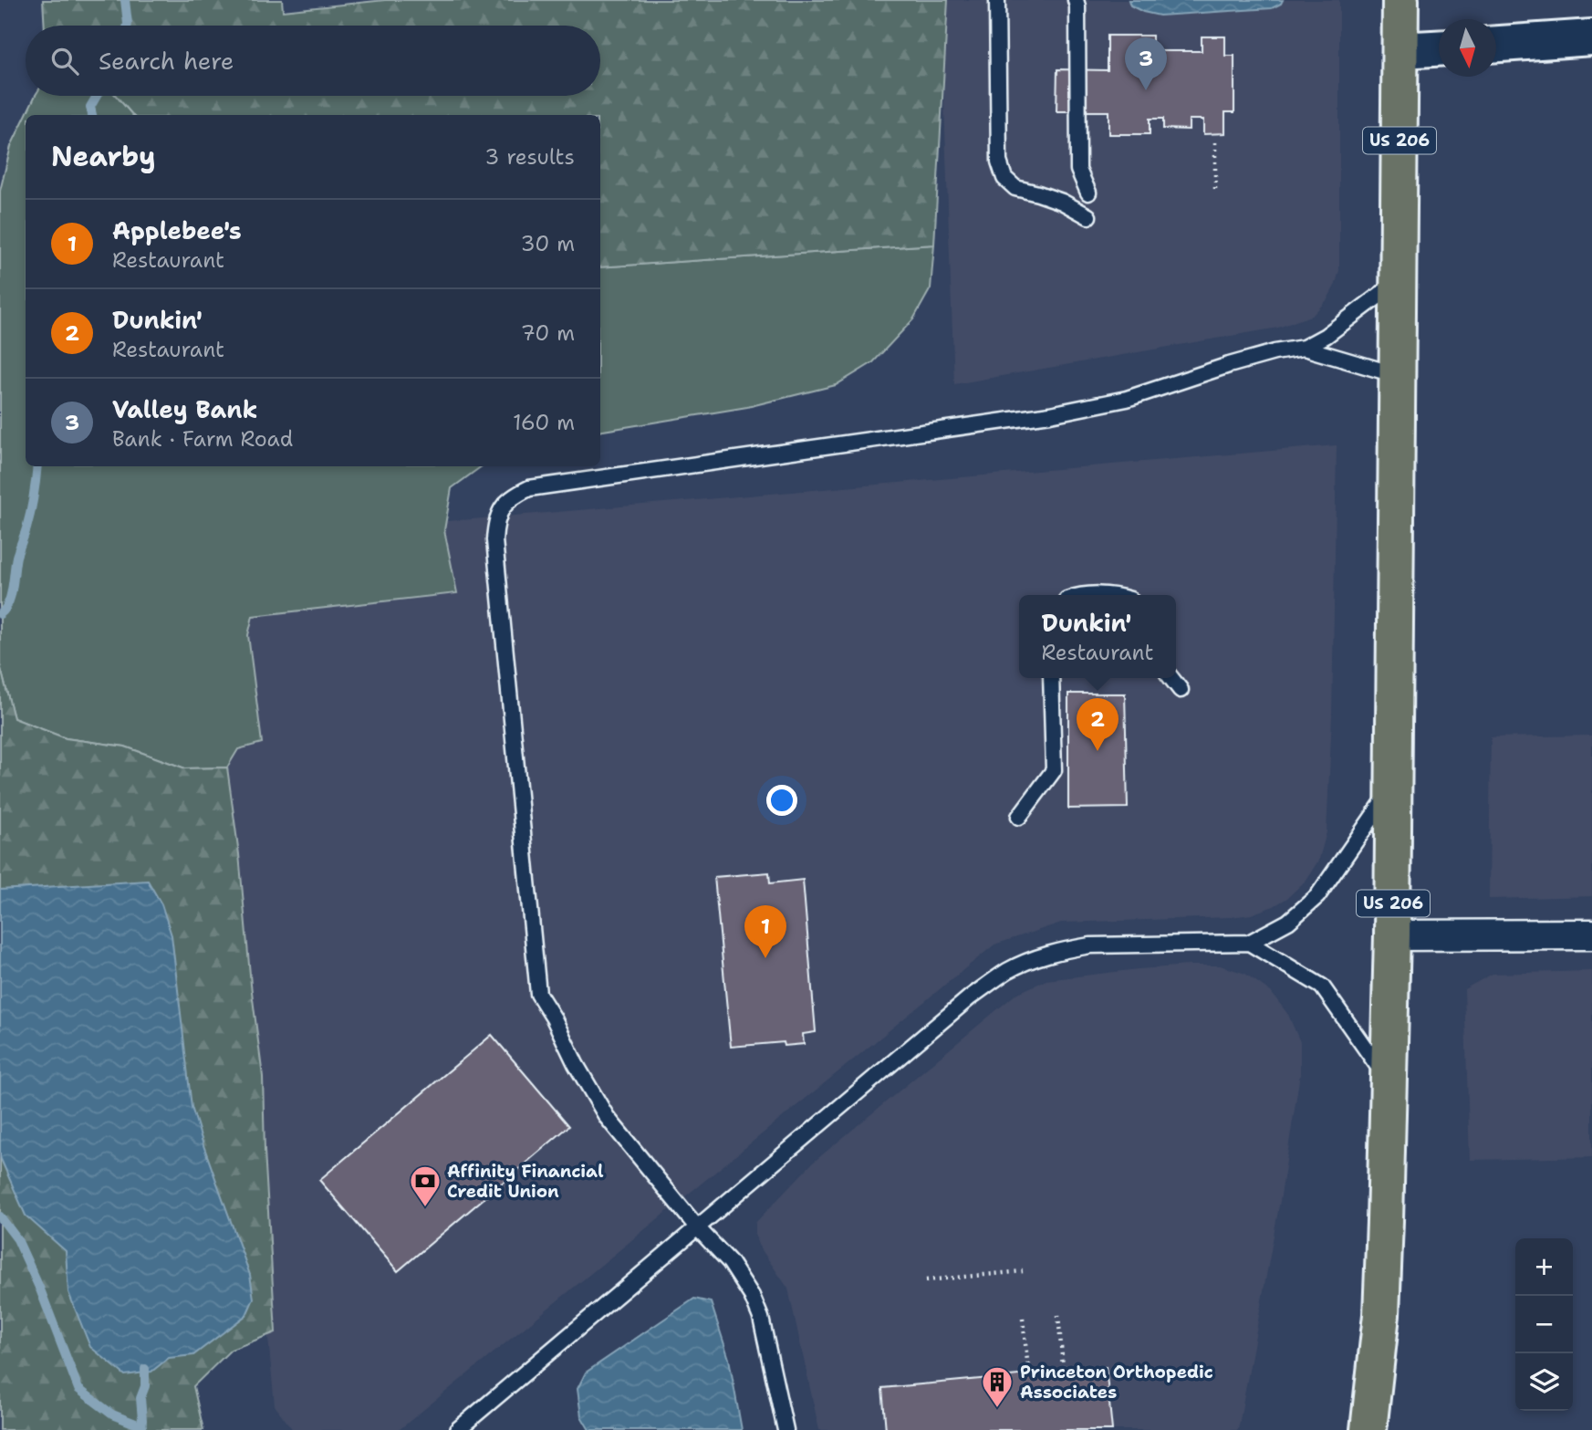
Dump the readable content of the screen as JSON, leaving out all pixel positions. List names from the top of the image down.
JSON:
{
  "streets": {
    "highway": ["US 206"]
  },
  "places": {
    "bank": ["Affinity Financial Credit Union"],
    "building": ["Princeton Orthopedic Associates"]
  },
  "north": "bottom",
  "page": {
    "search": "Search here",
    "pins": ["3", "2", "1"],
    "heading": ["Nearby", "3 results"],
    "list": [
      {
        "mark": "1",
        "name": "Applebee's",
        "note": "Restaurant",
        "value": "30 m"
      },
      {
        "mark": "2",
        "name": "Dunkin'",
        "note": "Restaurant",
        "value": "70 m"
      },
      {
        "mark": "3",
        "name": "Valley Bank",
        "note": "Bank · Farm Road",
        "value": "160 m"
      }
    ],
    "popup": ["Dunkin'", "Restaurant"],
    "map_buttons": ["+", "−"]
  }
}
